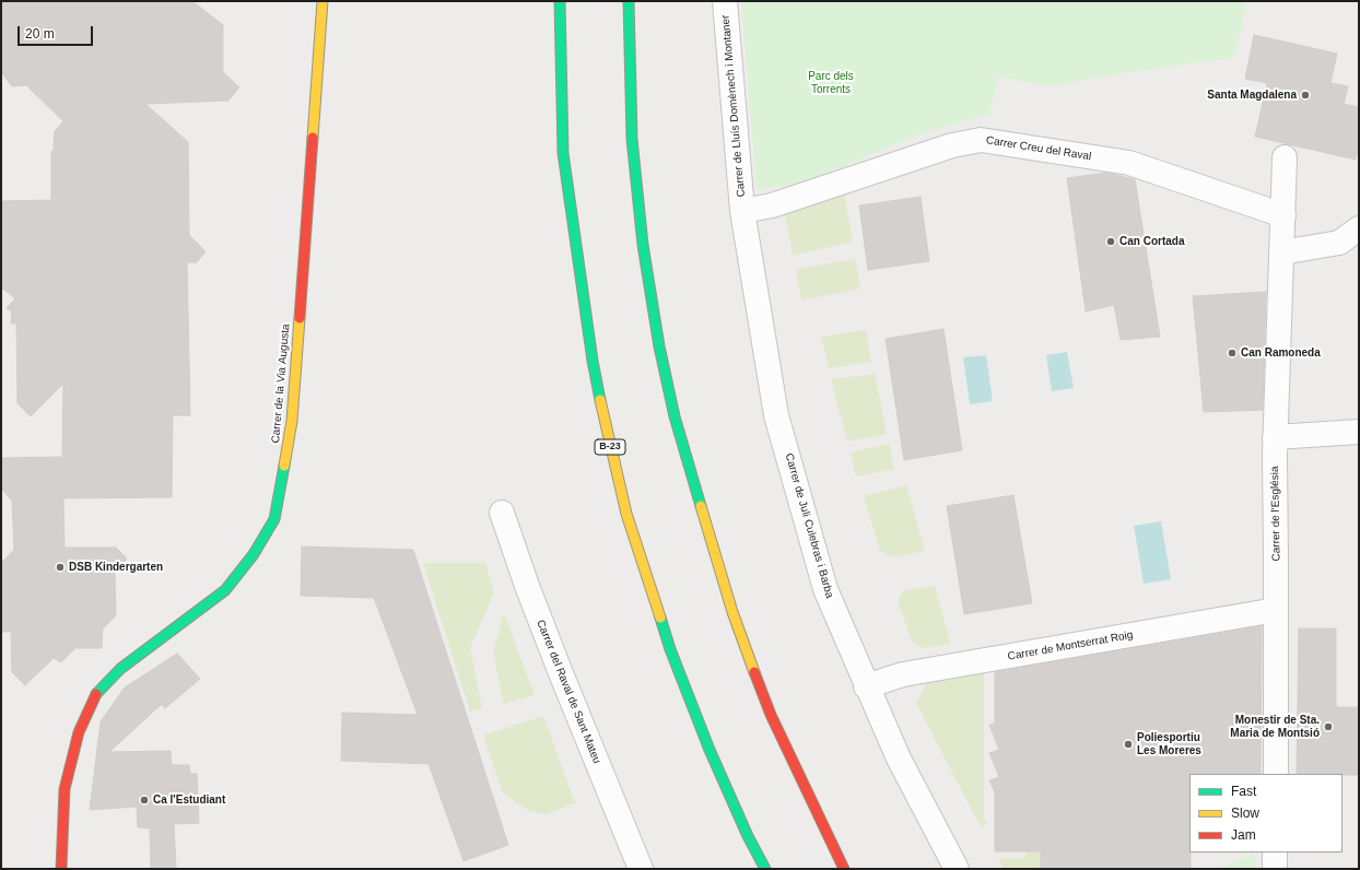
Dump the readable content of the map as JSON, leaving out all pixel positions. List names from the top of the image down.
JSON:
{
  "streets": {
    "main road": ["Carrer de la Via Augusta", "B-23"],
    "street": [
      "Carrer de Lluís Domènech i Montaner",
      "Carrer Creu del Raval",
      "Carrer de l'Església",
      "Carrer de Juli Culebras i Barba",
      "Carrer de Montserrat Roig",
      "Carrer del Raval de Sant Mateu"
    ]
  },
  "crossings": [
    ["Carrer de Lluís Domènech i Montaner", "Carrer Creu del Raval"],
    ["Carrer de Lluís Domènech i Montaner", "Carrer de Juli Culebras i Barba"],
    ["Carrer Creu del Raval", "Carrer de l'Església"],
    ["Carrer Creu del Raval", "Carrer de Juli Culebras i Barba"],
    ["Carrer de l'Església", "Carrer de Montserrat Roig"],
    ["Carrer de Juli Culebras i Barba", "Carrer de Montserrat Roig"]
  ],
  "parks": ["Parc dels Torrents"],
  "places": [
    "Santa Magdalena",
    "Can Cortada",
    "Can Ramoneda",
    "DSB Kindergarten",
    "Monestir de Sta. Maria de Montsió",
    "Poliesportiu Les Moreres",
    "Ca l'Estudiant"
  ],
  "legend": ["Fast", "Slow", "Jam"],
  "scale_bar": "20 m"
}
